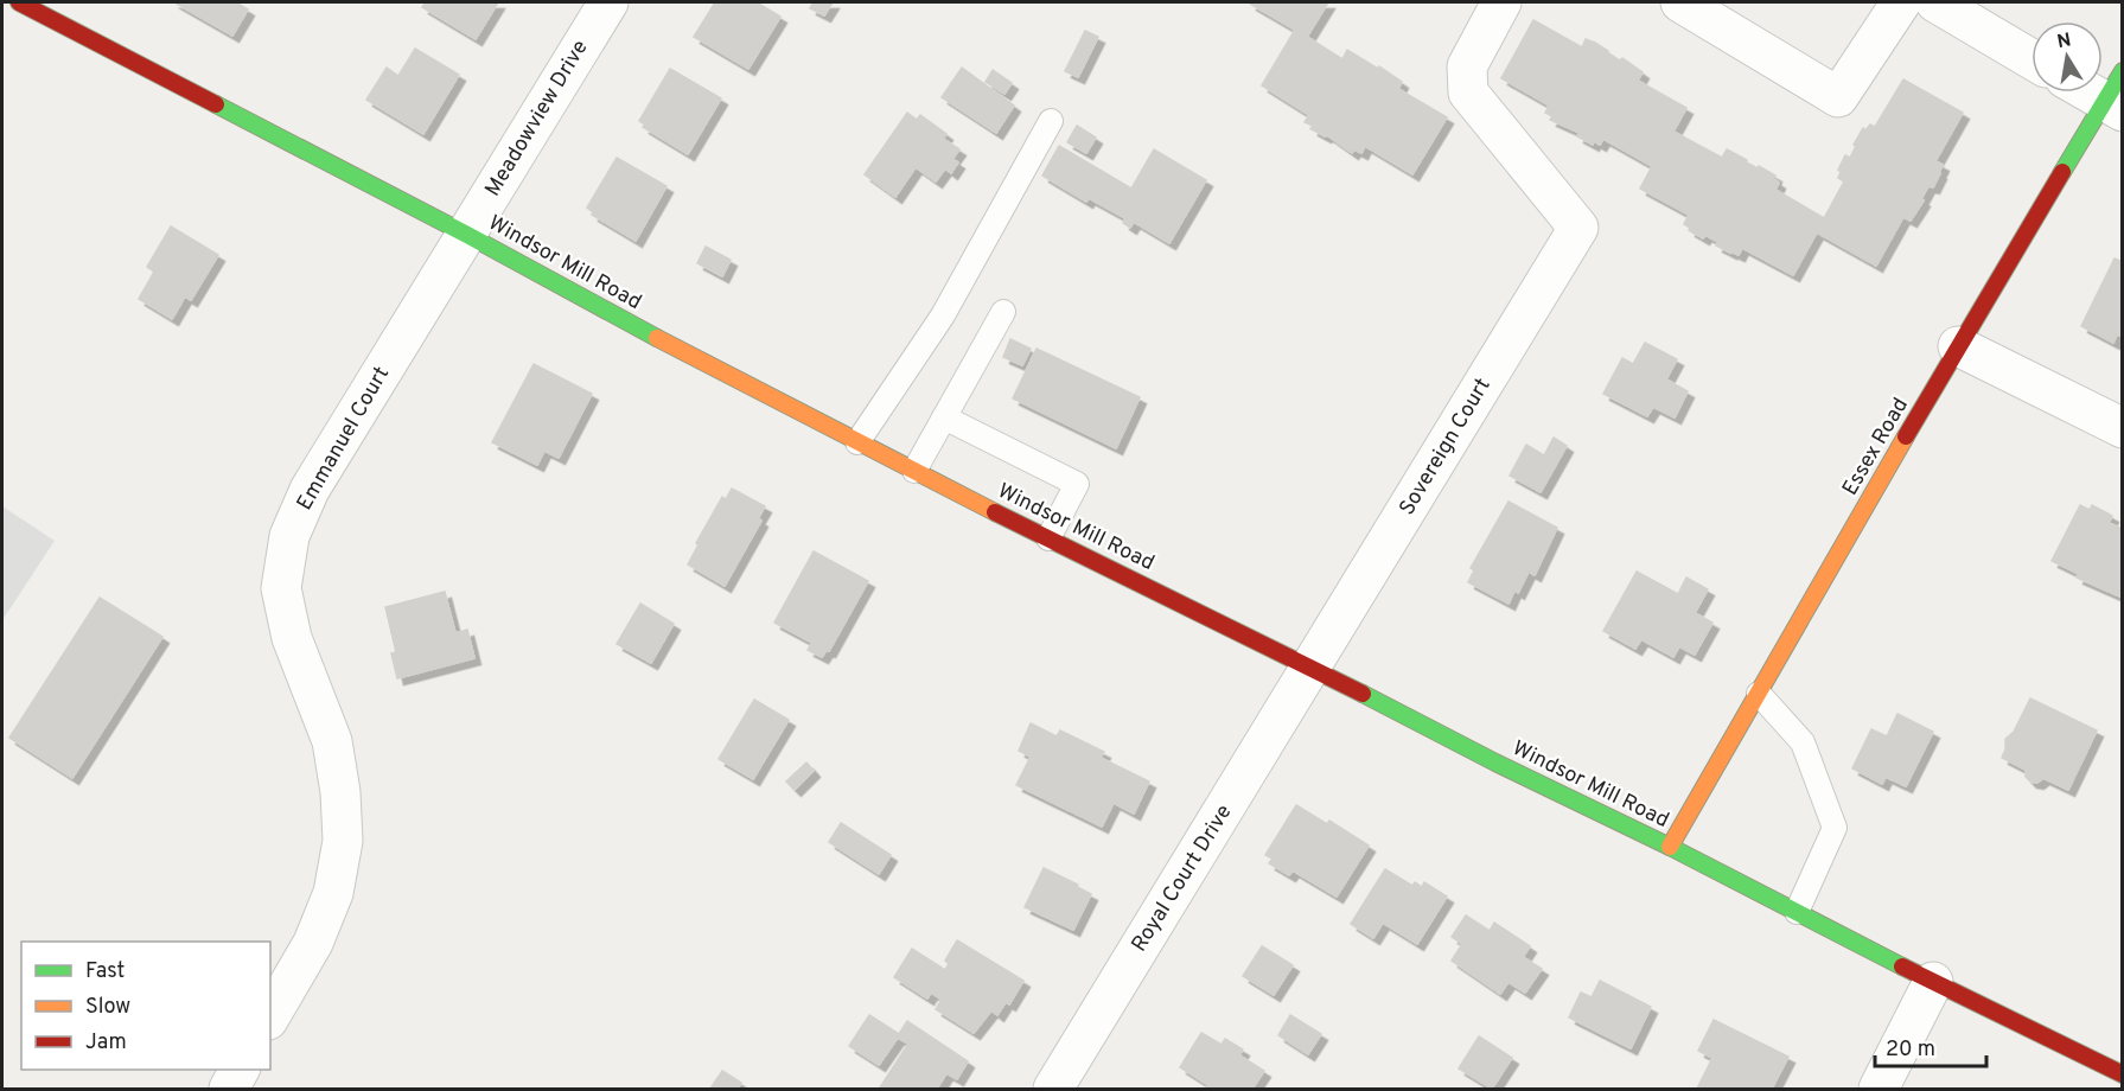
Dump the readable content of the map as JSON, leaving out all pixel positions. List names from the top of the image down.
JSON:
{
  "streets": {
    "main road": ["Windsor Mill Road", "Essex Road"],
    "street": [
      "Meadowview Drive",
      "Emmanuel Court",
      "Sovereign Court",
      "Royal Court Drive"
    ]
  },
  "crossings": [
    ["Meadowview Drive", "Windsor Mill Road"],
    ["Meadowview Drive", "Emmanuel Court"],
    ["Windsor Mill Road", "Emmanuel Court"],
    ["Windsor Mill Road", "Sovereign Court"],
    ["Windsor Mill Road", "Essex Road"],
    ["Windsor Mill Road", "Royal Court Drive"],
    ["Sovereign Court", "Royal Court Drive"]
  ],
  "legend": ["Fast", "Slow", "Jam"],
  "scale_bar": "20 m",
  "north": "top"
}
